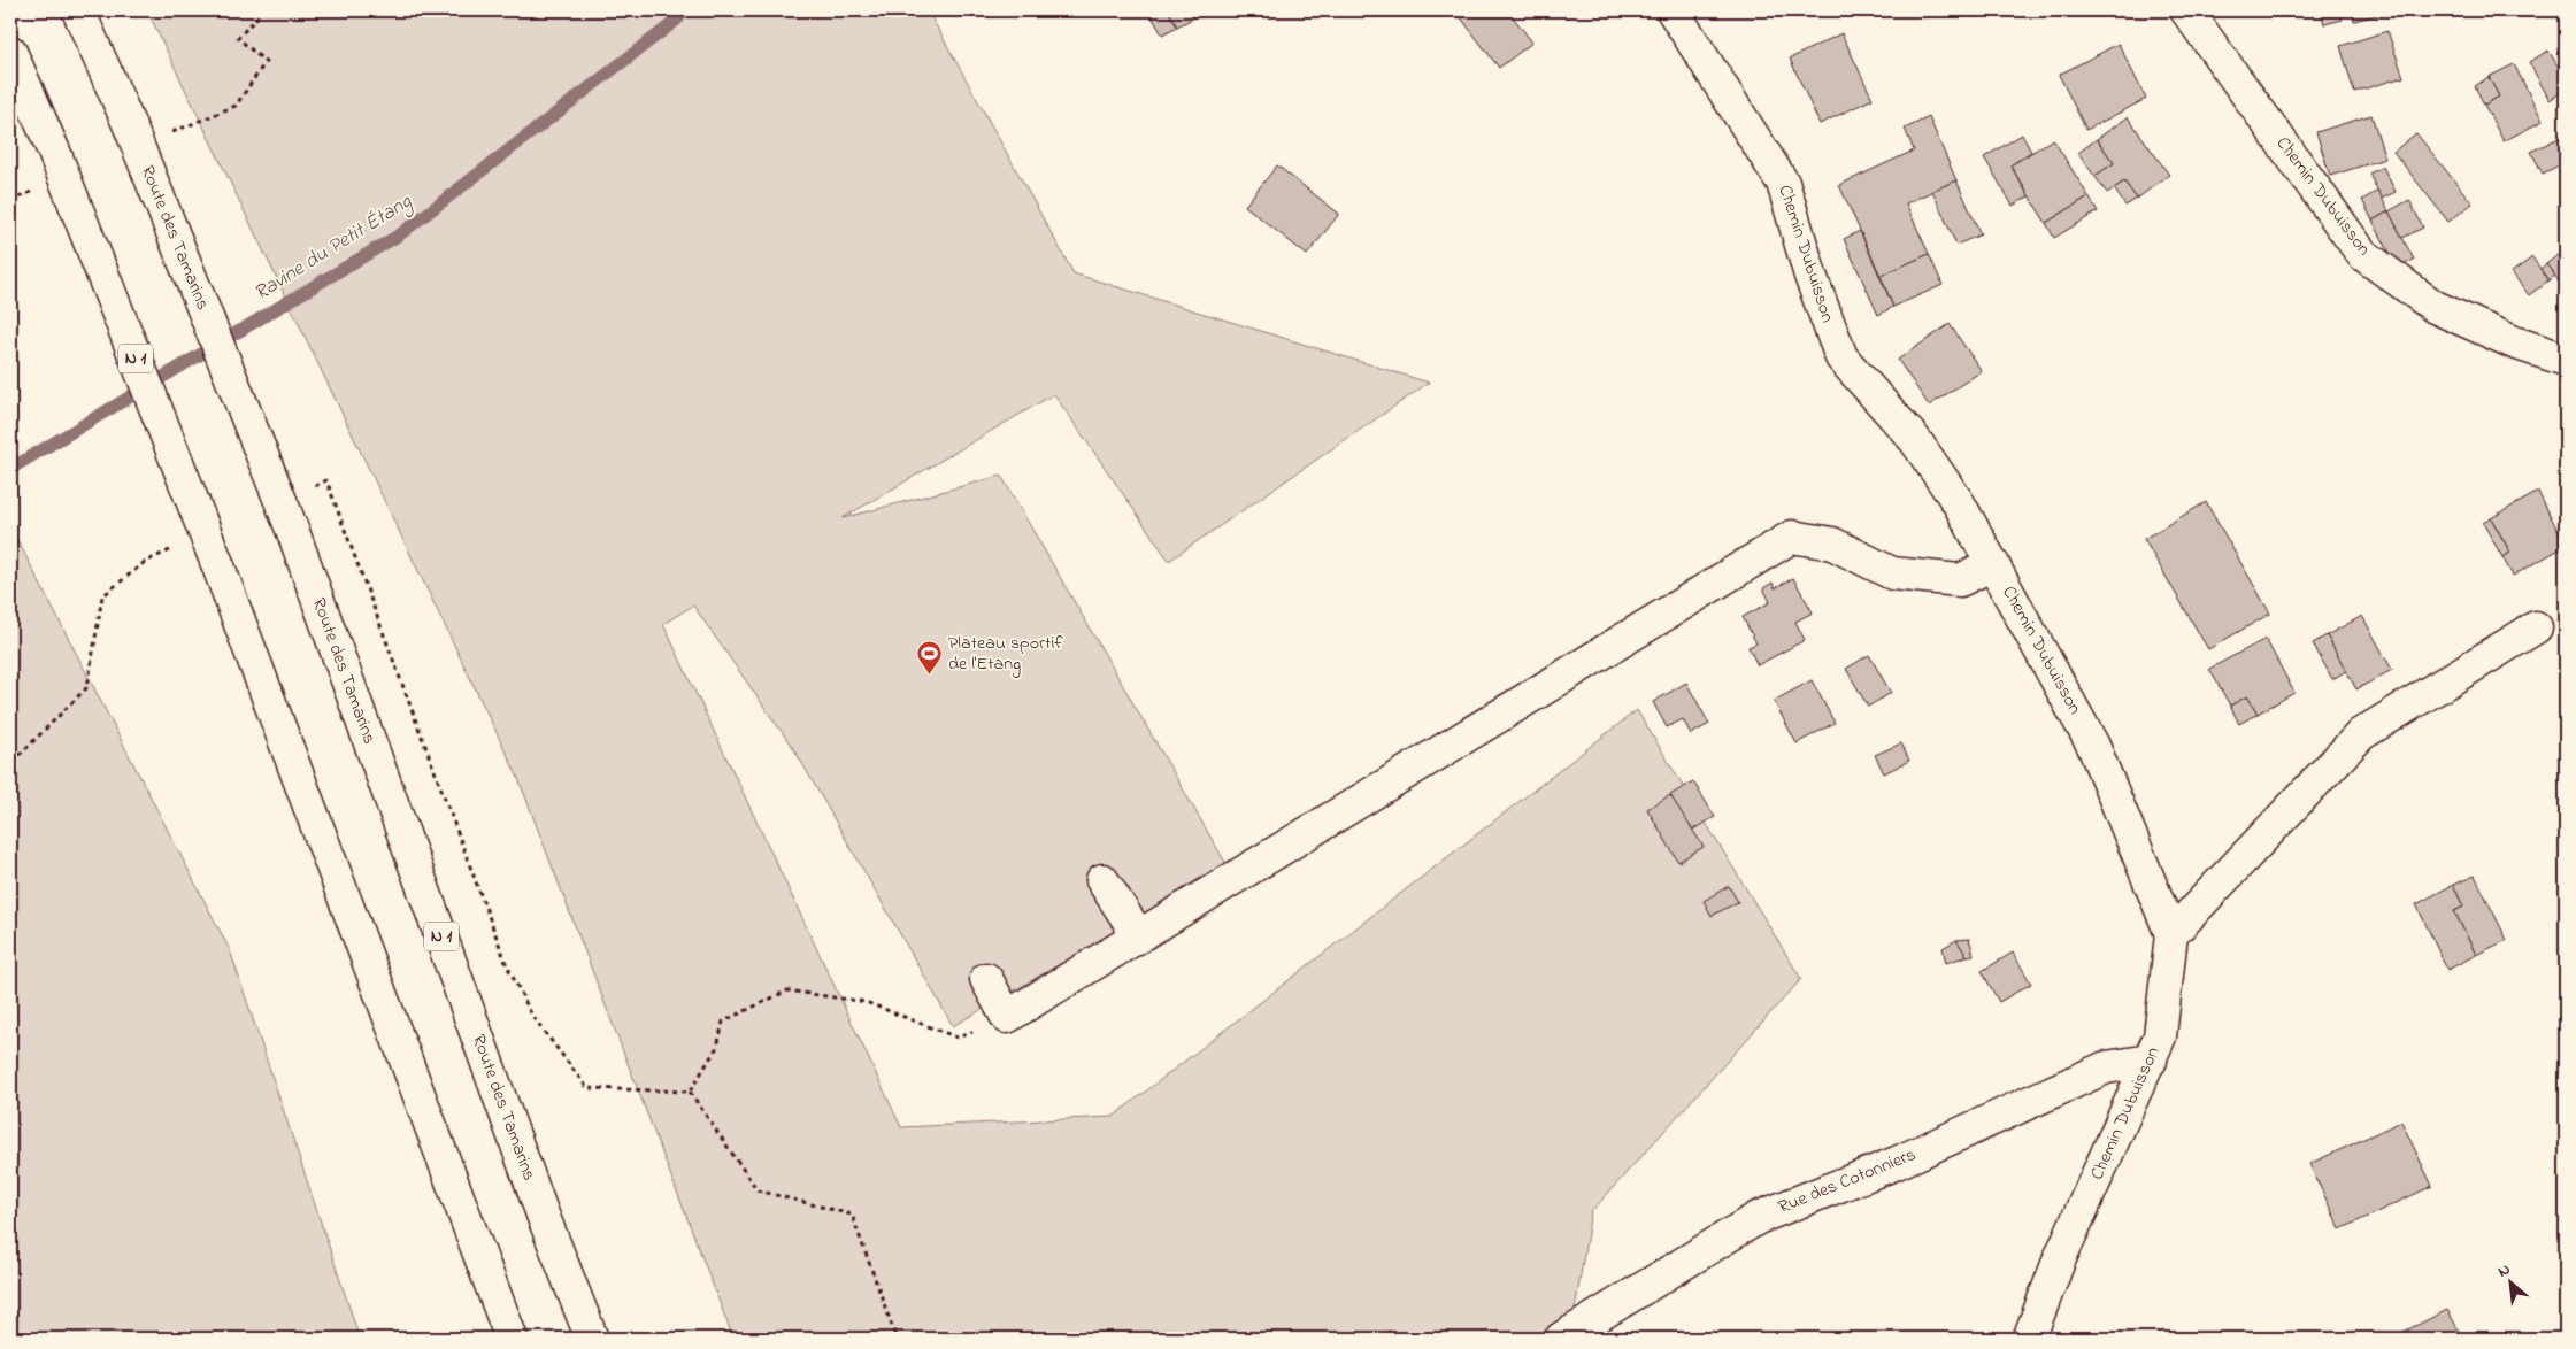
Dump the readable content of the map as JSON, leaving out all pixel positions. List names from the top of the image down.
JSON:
{
  "streets": {
    "main road": [
      "Chemin Dubuisson",
      "Route des Tamarins",
      "N 1",
      "Rue des Cotonniers"
    ]
  },
  "crossings": [
    ["Chemin Dubuisson", "Rue des Cotonniers"]
  ],
  "water": ["Ravine du Petit Étang"],
  "places": {
    "sports": ["Plateau sportif de l'Etang"]
  },
  "north": "top left"
}
